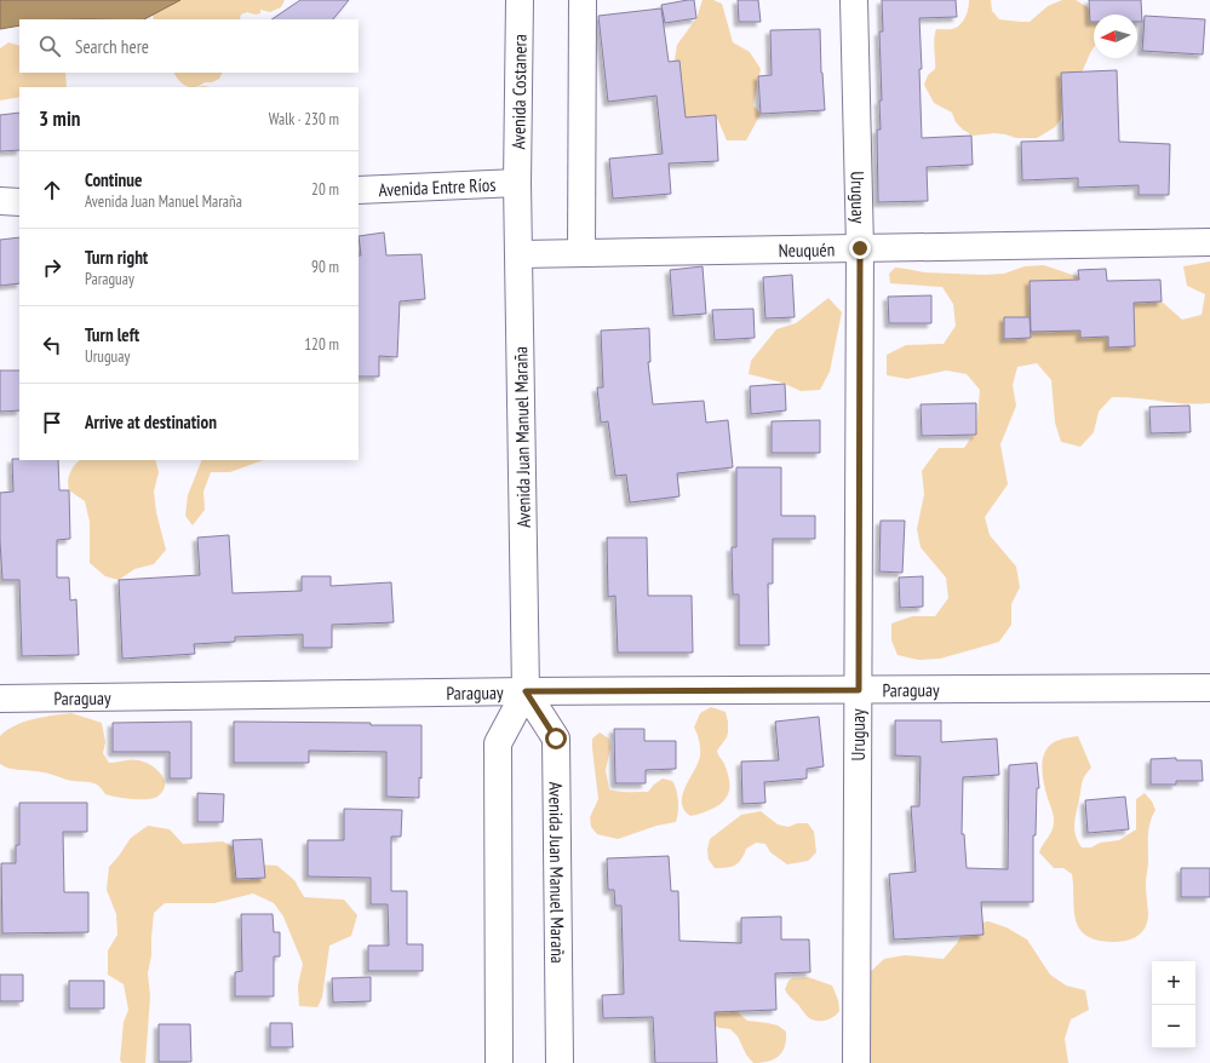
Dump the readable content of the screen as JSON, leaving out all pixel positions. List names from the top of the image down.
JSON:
{
  "streets": {
    "street": [
      "Avenida Costanera",
      "Avenida Entre Ríos",
      "Uruguay",
      "Neuquén",
      "Avenida Juan Manuel Maraña",
      "Paraguay"
    ]
  },
  "crossings": [
    ["Avenida Costanera", "Avenida Entre Ríos"],
    ["Avenida Costanera", "Avenida Juan Manuel Maraña"],
    ["Avenida Entre Ríos", "Avenida Juan Manuel Maraña"],
    ["Uruguay", "Neuquén"],
    ["Uruguay", "Paraguay"],
    ["Neuquén", "Avenida Juan Manuel Maraña"],
    ["Avenida Juan Manuel Maraña", "Paraguay"]
  ],
  "north": "left",
  "page": {
    "search": "Search here",
    "heading": ["3 min", "Walk · 230 m"],
    "list": [
      ["Continue", "Avenida Juan Manuel Maraña", "20 m"],
      ["Turn right", "Paraguay", "90 m"],
      ["Turn left", "Uruguay", "120 m"],
      "Arrive at destination"
    ],
    "map_buttons": ["+", "−"]
  }
}
